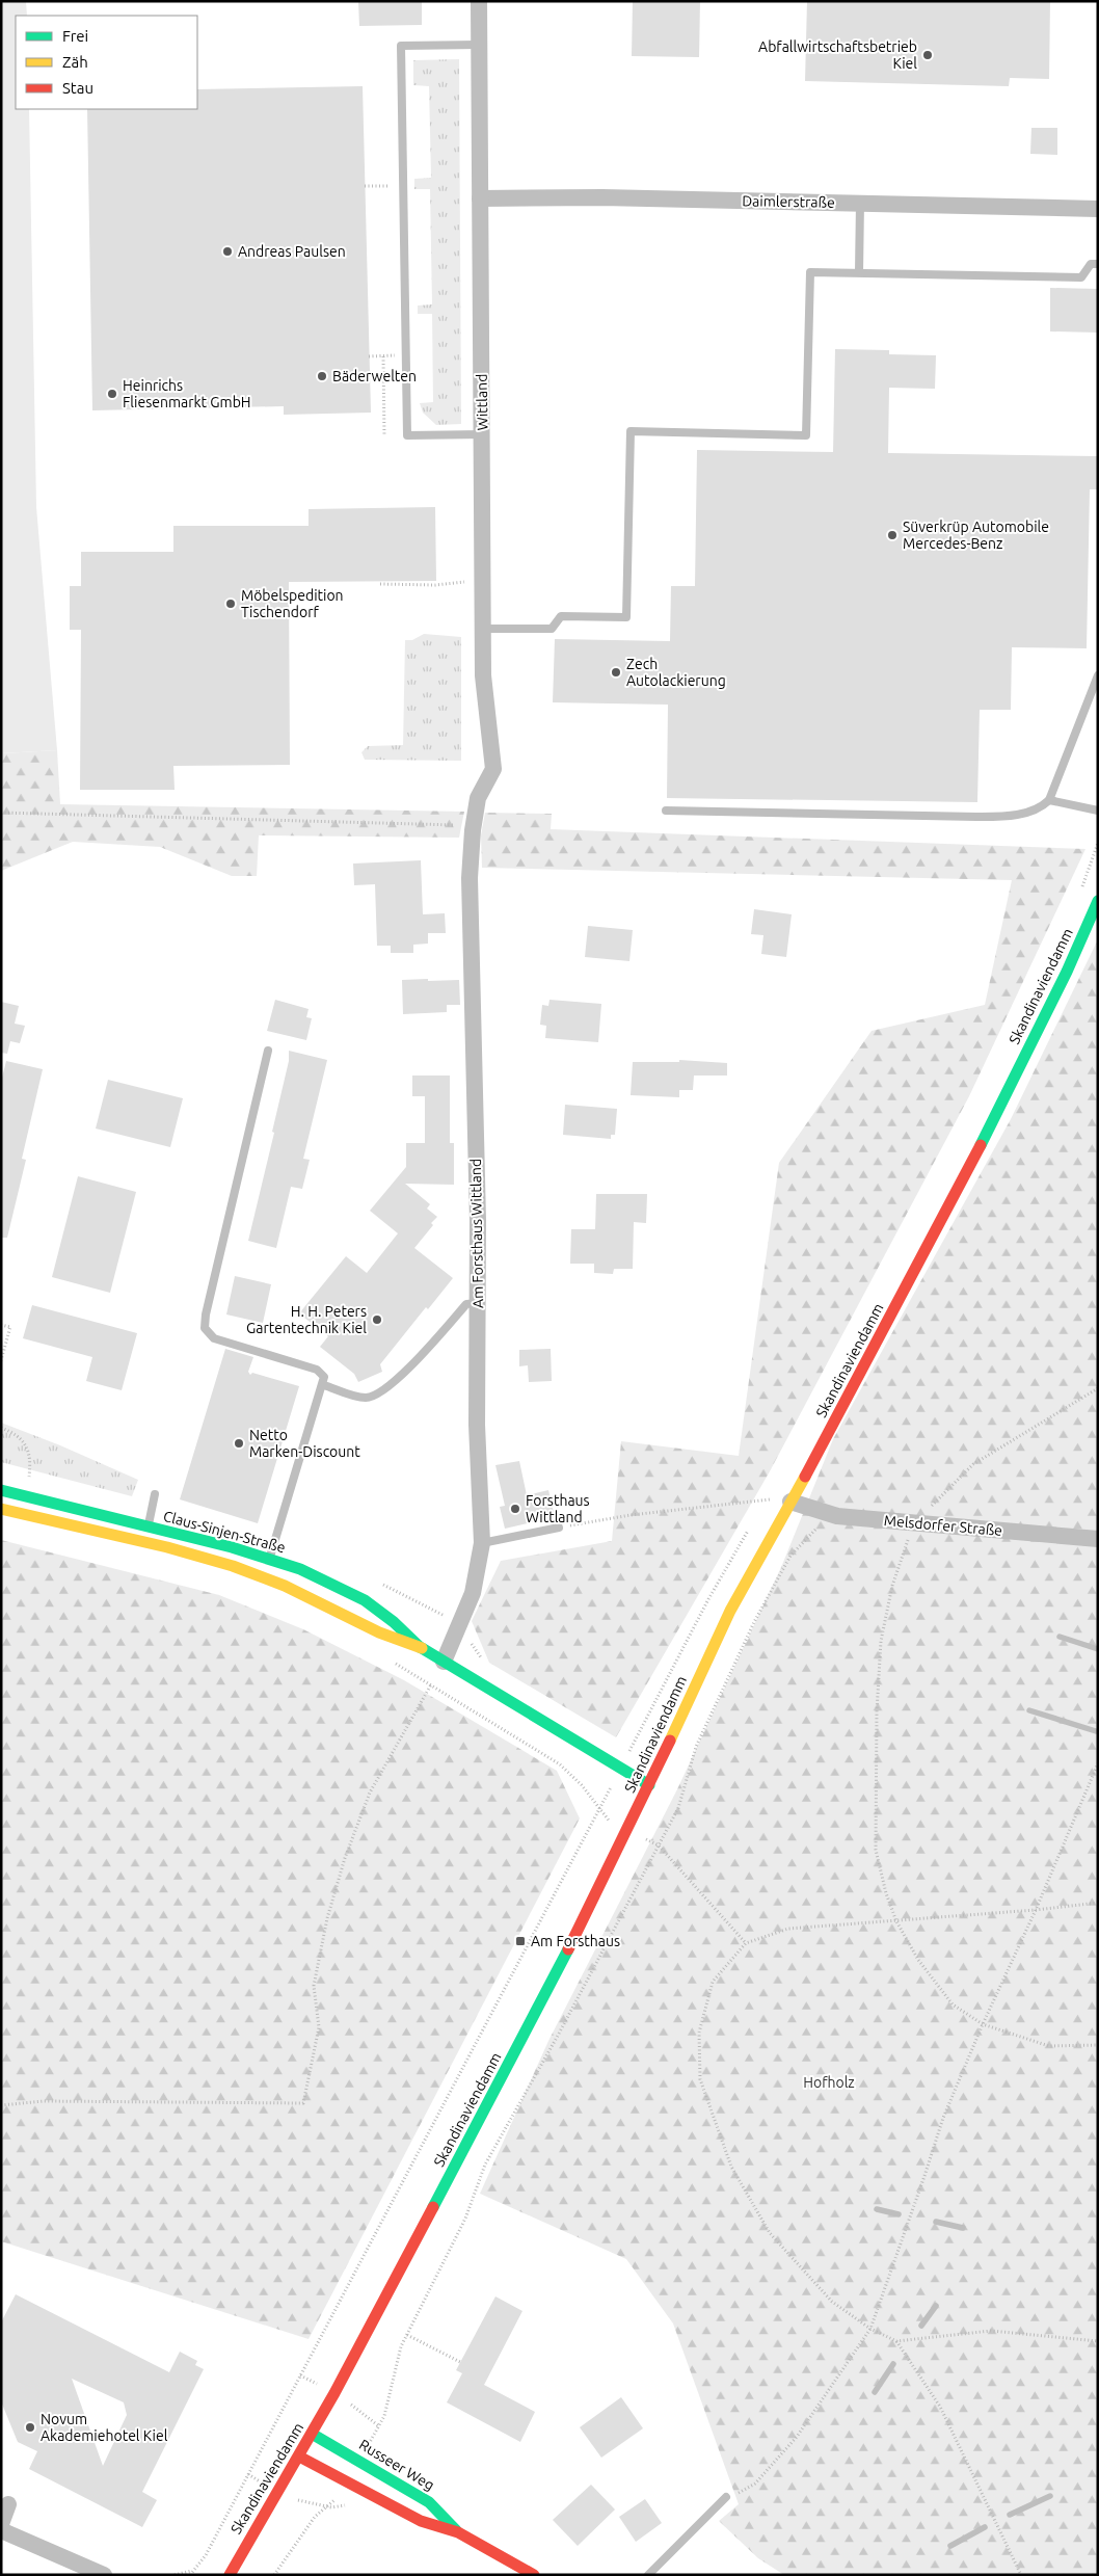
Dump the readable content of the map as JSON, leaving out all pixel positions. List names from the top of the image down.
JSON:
{
  "streets": {
    "main road": ["Skandinaviendamm", "Claus-Sinjen-Straße", "Russeer Weg"],
    "street": [
      "Daimlerstraße",
      "Wittland",
      "Am Forsthaus Wittland",
      "Melsdorfer Straße"
    ]
  },
  "crossings": [
    ["Daimlerstraße", "Wittland"],
    ["Wittland", "Am Forsthaus Wittland"],
    ["Skandinaviendamm", "Melsdorfer Straße"],
    ["Skandinaviendamm", "Claus-Sinjen-Straße"],
    ["Skandinaviendamm", "Russeer Weg"],
    ["Am Forsthaus Wittland", "Claus-Sinjen-Straße"]
  ],
  "parks": ["Hofholz"],
  "places": {
    "other": [
      "Abfallwirtschaftsbetrieb Kiel",
      "Andreas Paulsen",
      "Bäderwelten",
      "Heinrichs Fliesenmarkt GmbH",
      "Süverkrüp Automobile Mercedes-Benz",
      "Möbelspedition Tischendorf",
      "Zech Autolackierung",
      "H. H. Peters Gartentechnik Kiel",
      "Netto Marken-Discount",
      "Forsthaus Wittland",
      "Novum Akademiehotel Kiel"
    ],
    "transit": ["Am Forsthaus"]
  },
  "legend": ["Frei", "Zäh", "Stau"]
}
